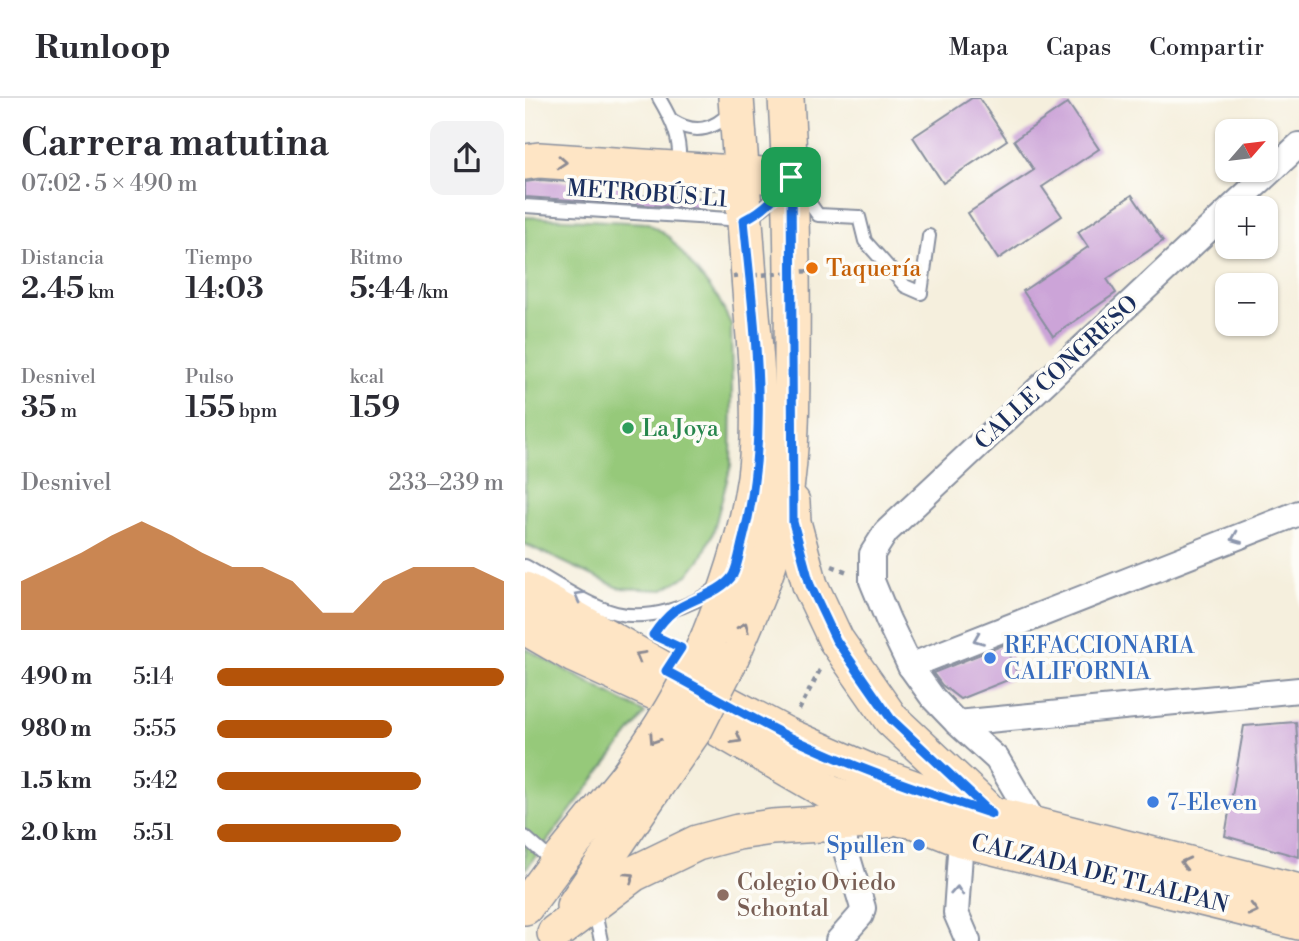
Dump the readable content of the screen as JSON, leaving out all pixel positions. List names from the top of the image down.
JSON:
{
  "streets": {
    "main road": ["CALZADA DE TLALPAN"],
    "street": ["CALLE CONGRESO"],
    "lane": ["METROBÚS L1"]
  },
  "places": [
    "Taquería",
    "La Joya",
    "REFACCIONARIA CALIFORNIA",
    "7-Eleven",
    "Spullen",
    "Colegio Oviedo Schontal"
  ],
  "north": "top right",
  "page": {
    "header": "Runloop",
    "nav": ["Mapa", "Capas", "Compartir"],
    "heading": ["Carrera matutina", "07:02 · 5 × 490 m"],
    "map_buttons": ["+", "−"],
    "stats": [
      ["Distancia", "2.45 km"],
      ["Tiempo", "14:03"],
      ["Ritmo", "5:44 /km"],
      ["Desnivel", "35 m"],
      ["Pulso", "155 bpm"],
      ["kcal", "159"]
    ],
    "chart": ["Desnivel", "233–239 m"],
    "list": [
      {
        "name": "490 m",
        "note": "5:14"
      },
      {
        "name": "980 m",
        "note": "5:55"
      },
      {
        "name": "1.5 km",
        "note": "5:42"
      },
      {
        "name": "2.0 km",
        "note": "5:51"
      }
    ]
  }
}
